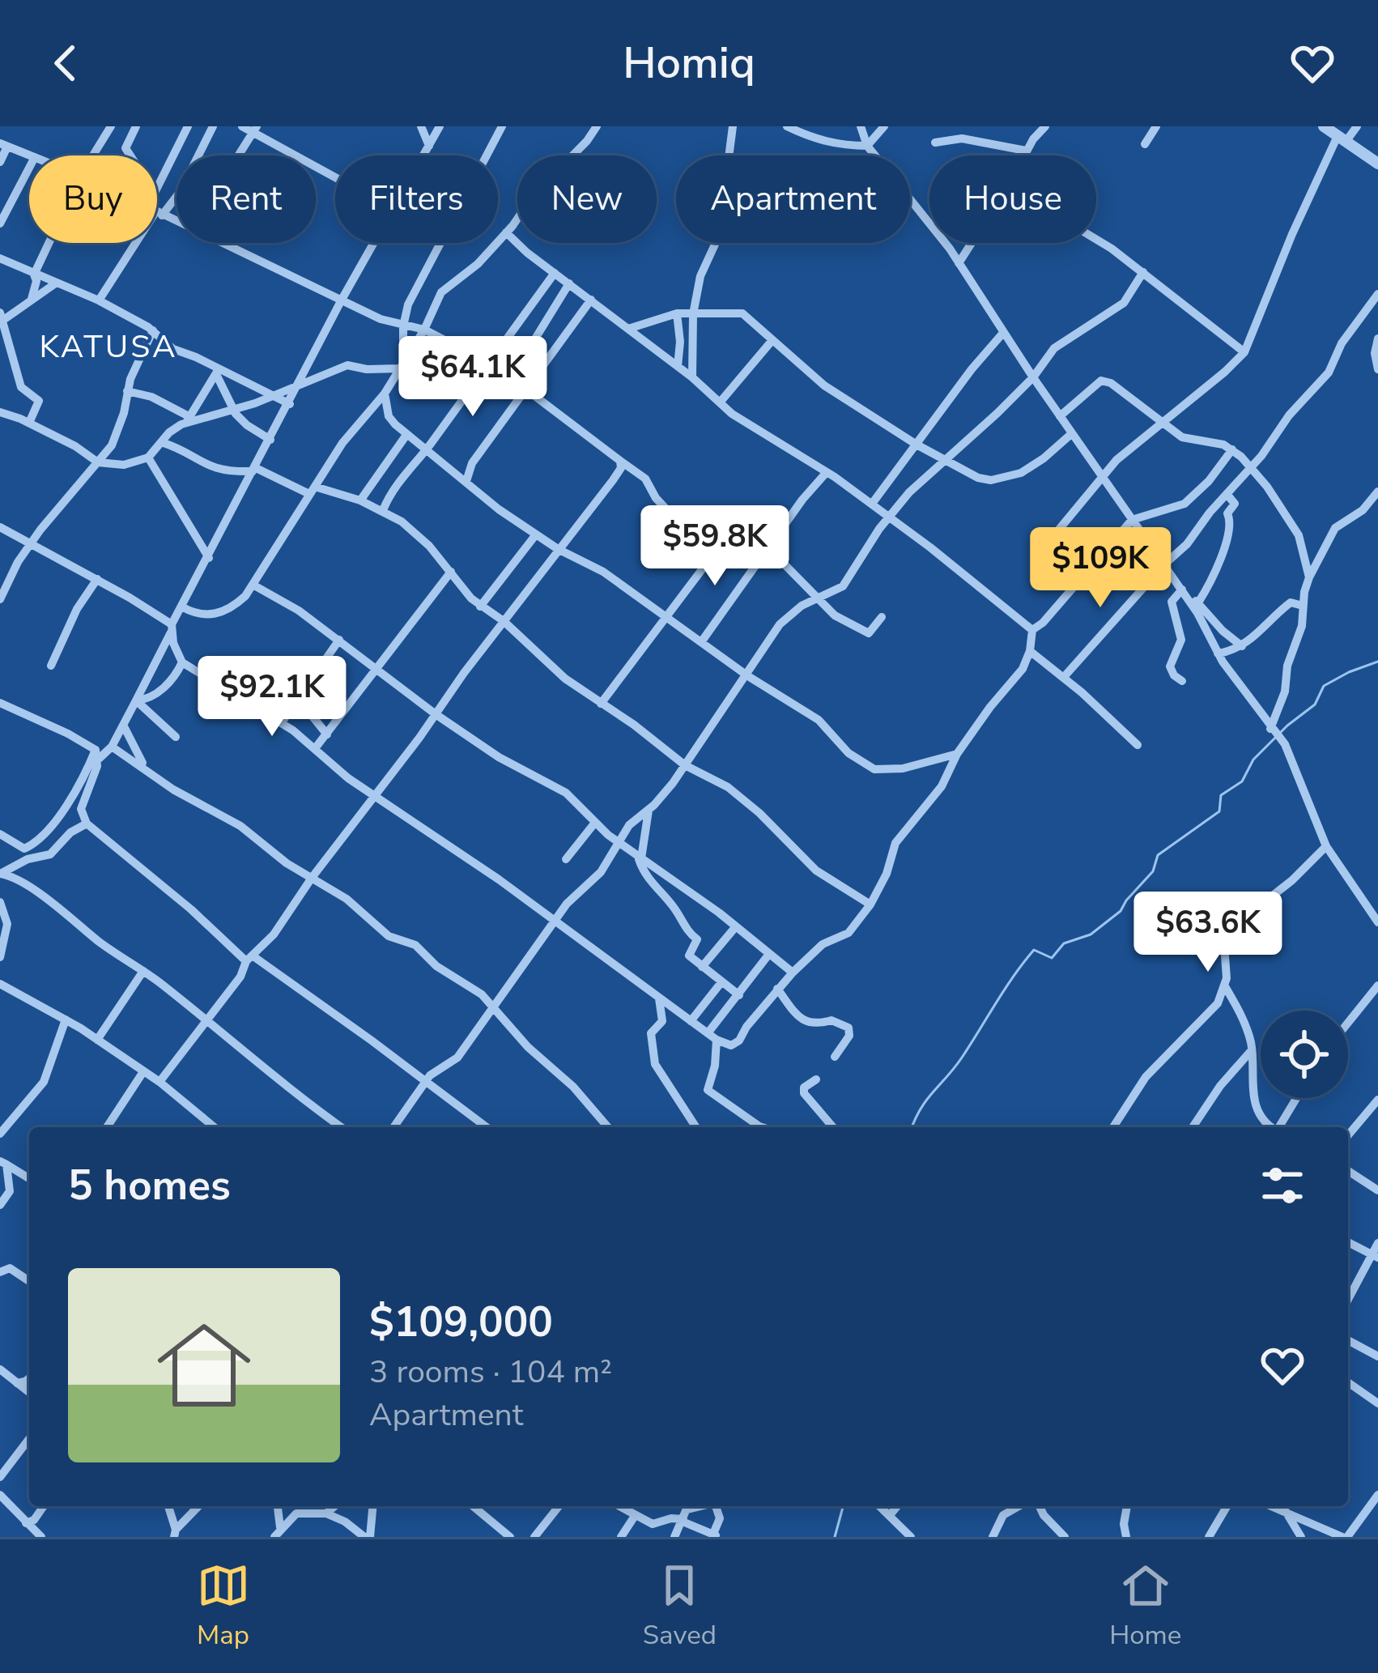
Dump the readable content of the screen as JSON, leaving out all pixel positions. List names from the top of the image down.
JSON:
{
  "districts": ["KATUSA"],
  "page": {
    "header": "Homiq",
    "chip": [
      "Buy",
      "Rent",
      "Filters",
      "New",
      "Apartment",
      "House"
    ],
    "price": [
      "$64.1K",
      "$59.8K",
      "$109K",
      "$92.1K",
      "$63.6K"
    ],
    "heading": "5 homes",
    "list": [
      {
        "name": "$109,000",
        "note": "3 rooms · 104 m² · Apartment"
      }
    ],
    "tabs": ["Map", "Saved", "Home"]
  }
}
